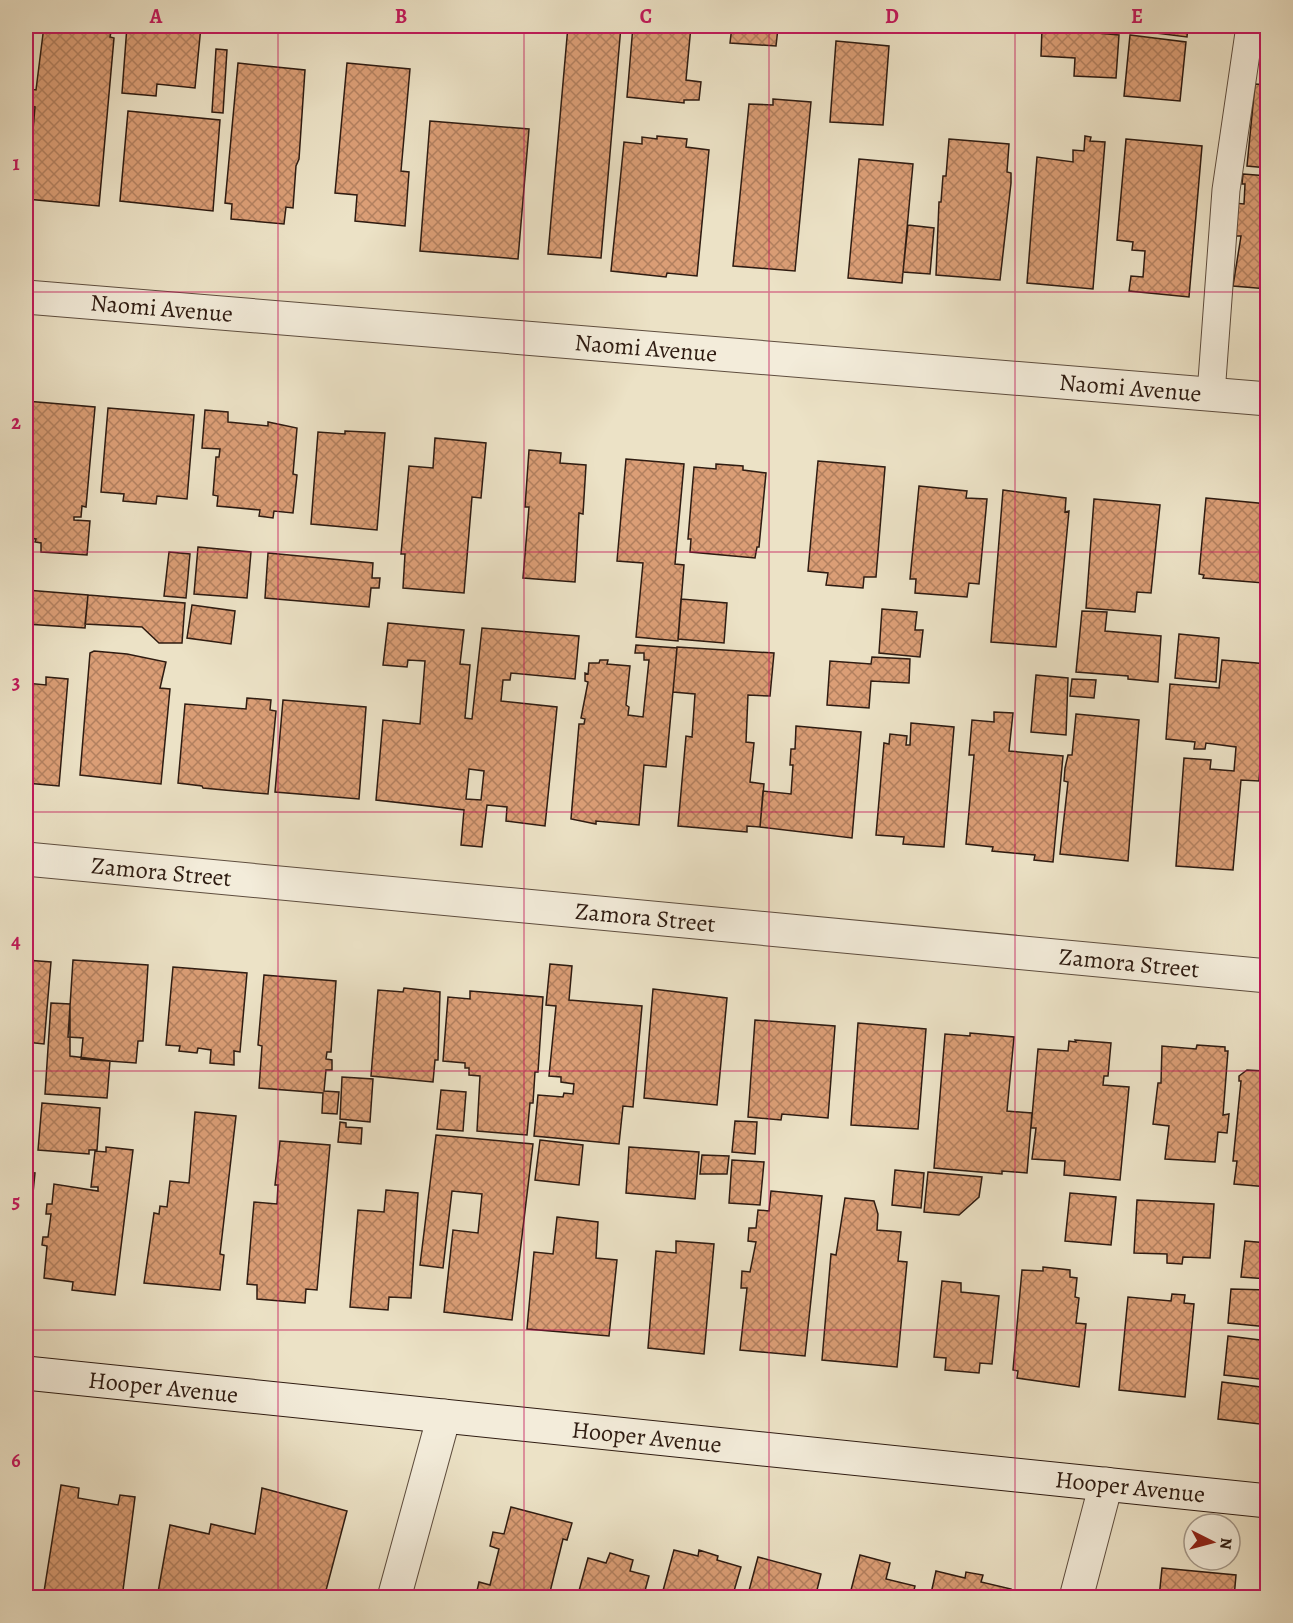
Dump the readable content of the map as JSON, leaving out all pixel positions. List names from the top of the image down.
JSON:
{
  "streets": {
    "street": ["Naomi Avenue", "Zamora Street", "Hooper Avenue"]
  },
  "north": "right",
  "grid": {
    "columns": [
      "A",
      "B",
      "C",
      "D",
      "E"
    ],
    "rows": [
      "1",
      "2",
      "3",
      "4",
      "5",
      "6"
    ]
  }
}
